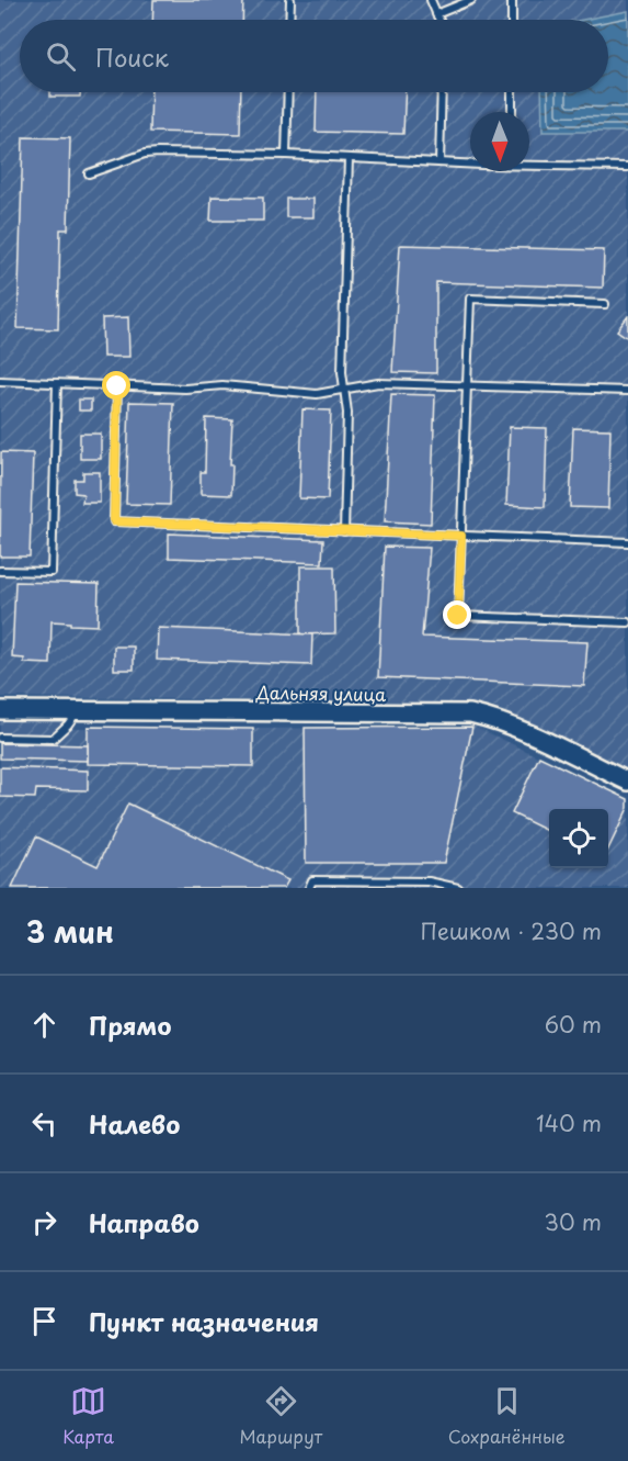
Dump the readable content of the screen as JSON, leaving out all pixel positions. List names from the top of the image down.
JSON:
{
  "streets": {
    "street": ["Дальняя улица"]
  },
  "north": "bottom",
  "page": {
    "search": "Поиск",
    "heading": ["3 мин", "Пешком · 230 m"],
    "list": [
      ["Прямо", "60 m"],
      ["Налево", "140 m"],
      ["Направо", "30 m"],
      "Пункт назначения"
    ],
    "nav": ["Карта", "Маршрут", "Сохранённые"]
  }
}
